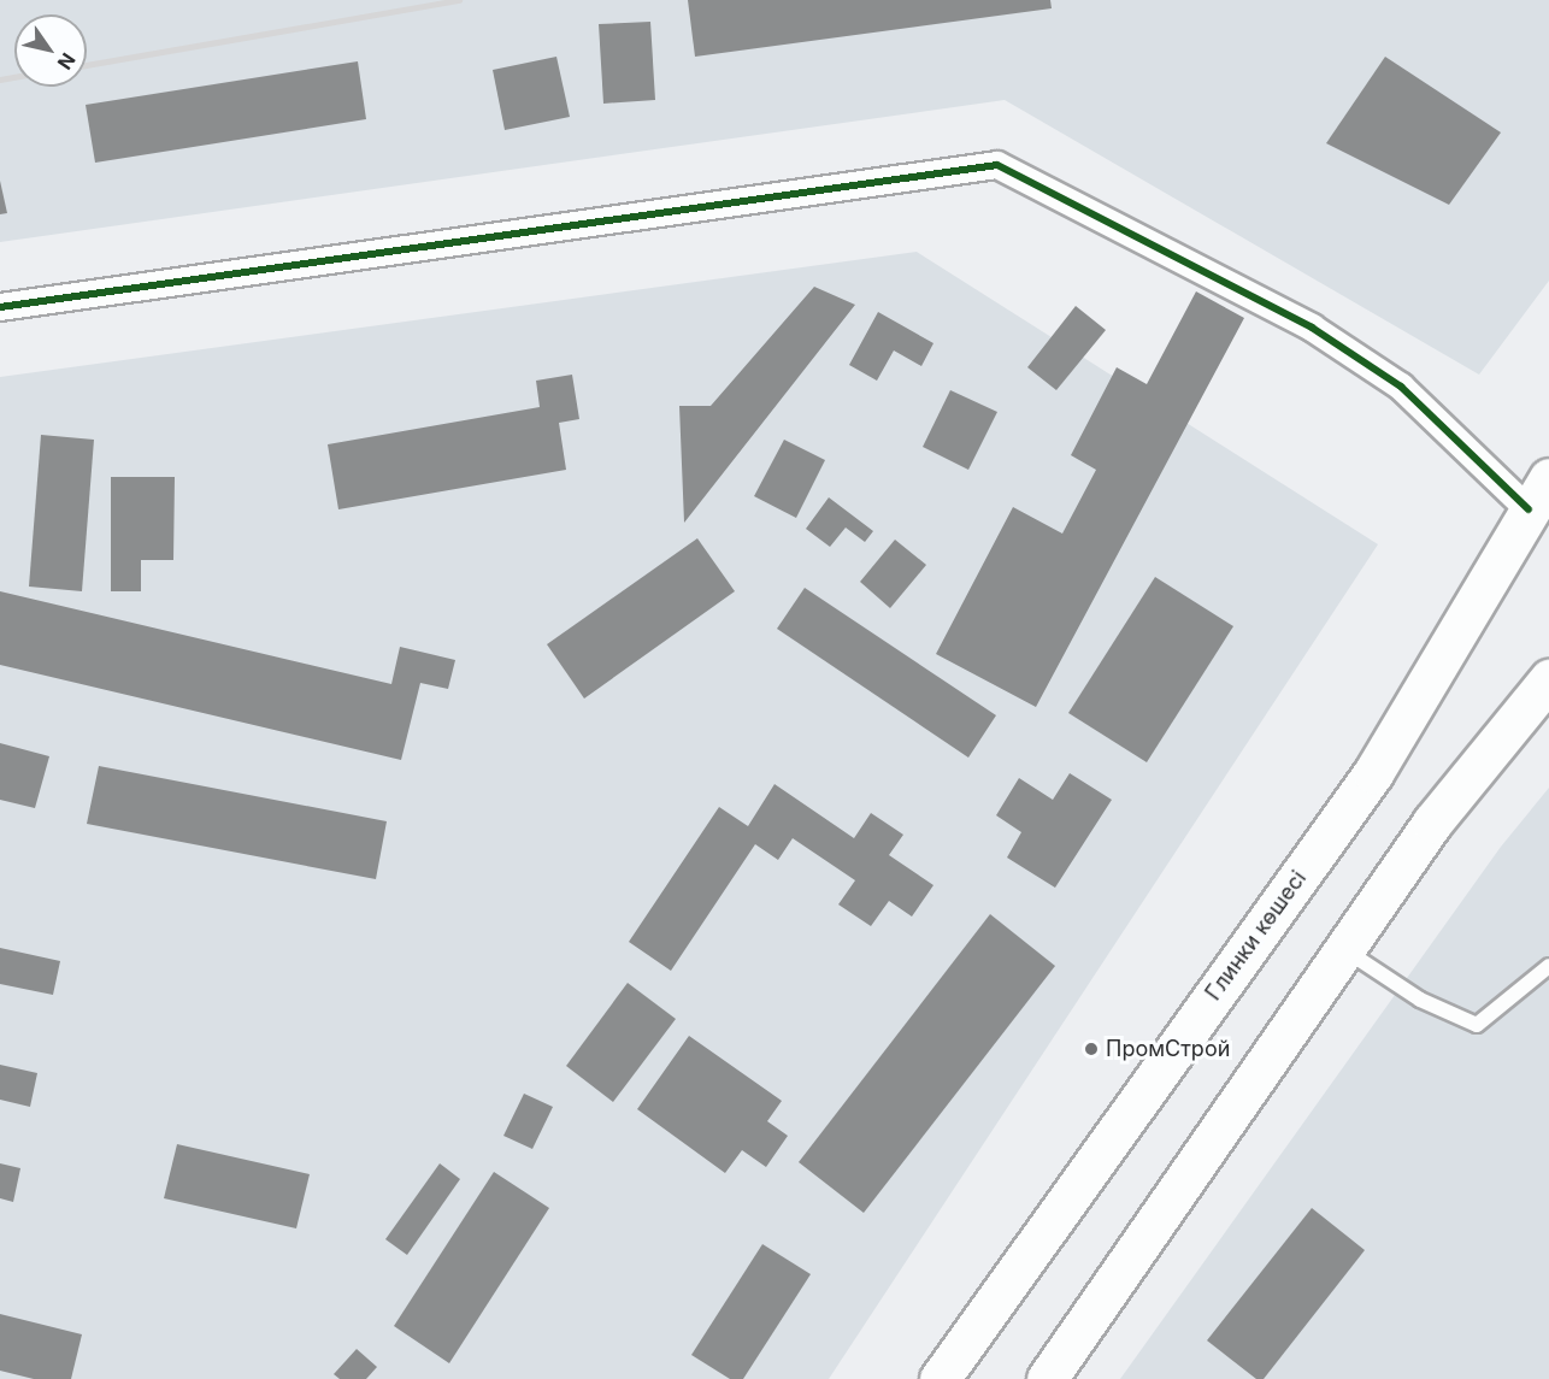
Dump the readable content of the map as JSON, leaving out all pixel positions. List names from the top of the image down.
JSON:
{
  "streets": {
    "main road": ["Глинки көшесі"]
  },
  "places": ["ПромСтрой"],
  "north": "bottom right"
}
